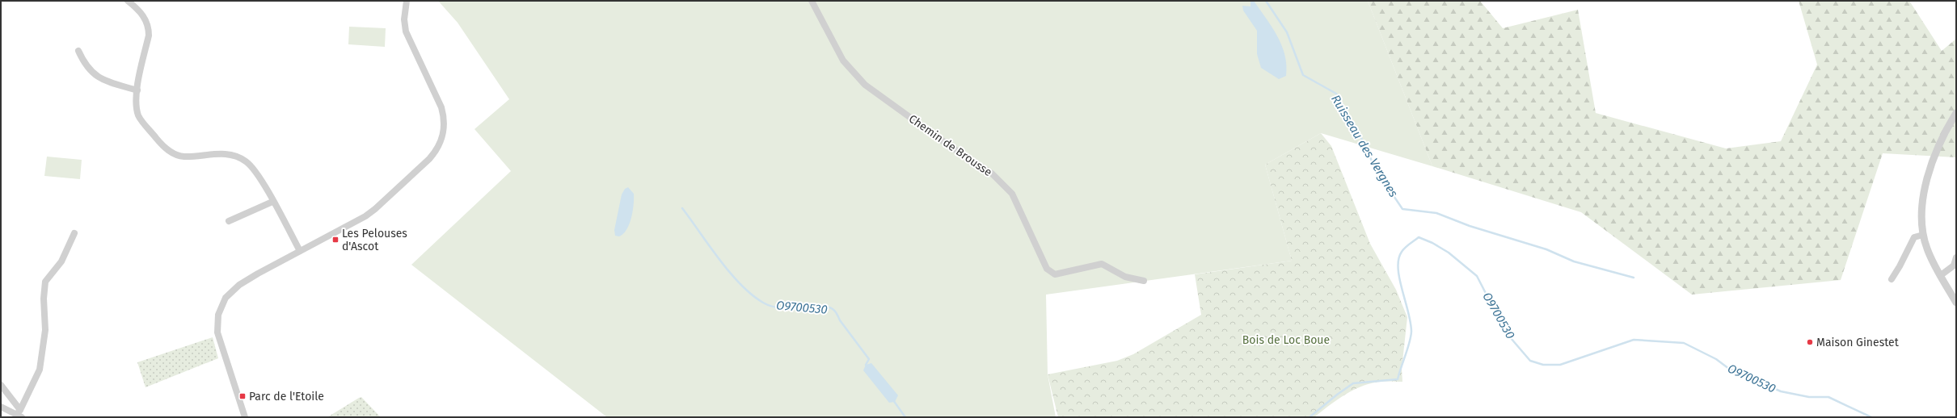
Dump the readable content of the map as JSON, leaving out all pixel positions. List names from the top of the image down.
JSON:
{
  "streets": {
    "street": ["Chemin de Brousse"]
  },
  "water": ["Ruisseau des Vergnes", "O9700530"],
  "parks": ["Bois de Loc Boue"],
  "places": {
    "transit": ["Les Pelouses d'Ascot", "Parc de l'Etoile"],
    "other": ["Maison Ginestet"]
  }
}
